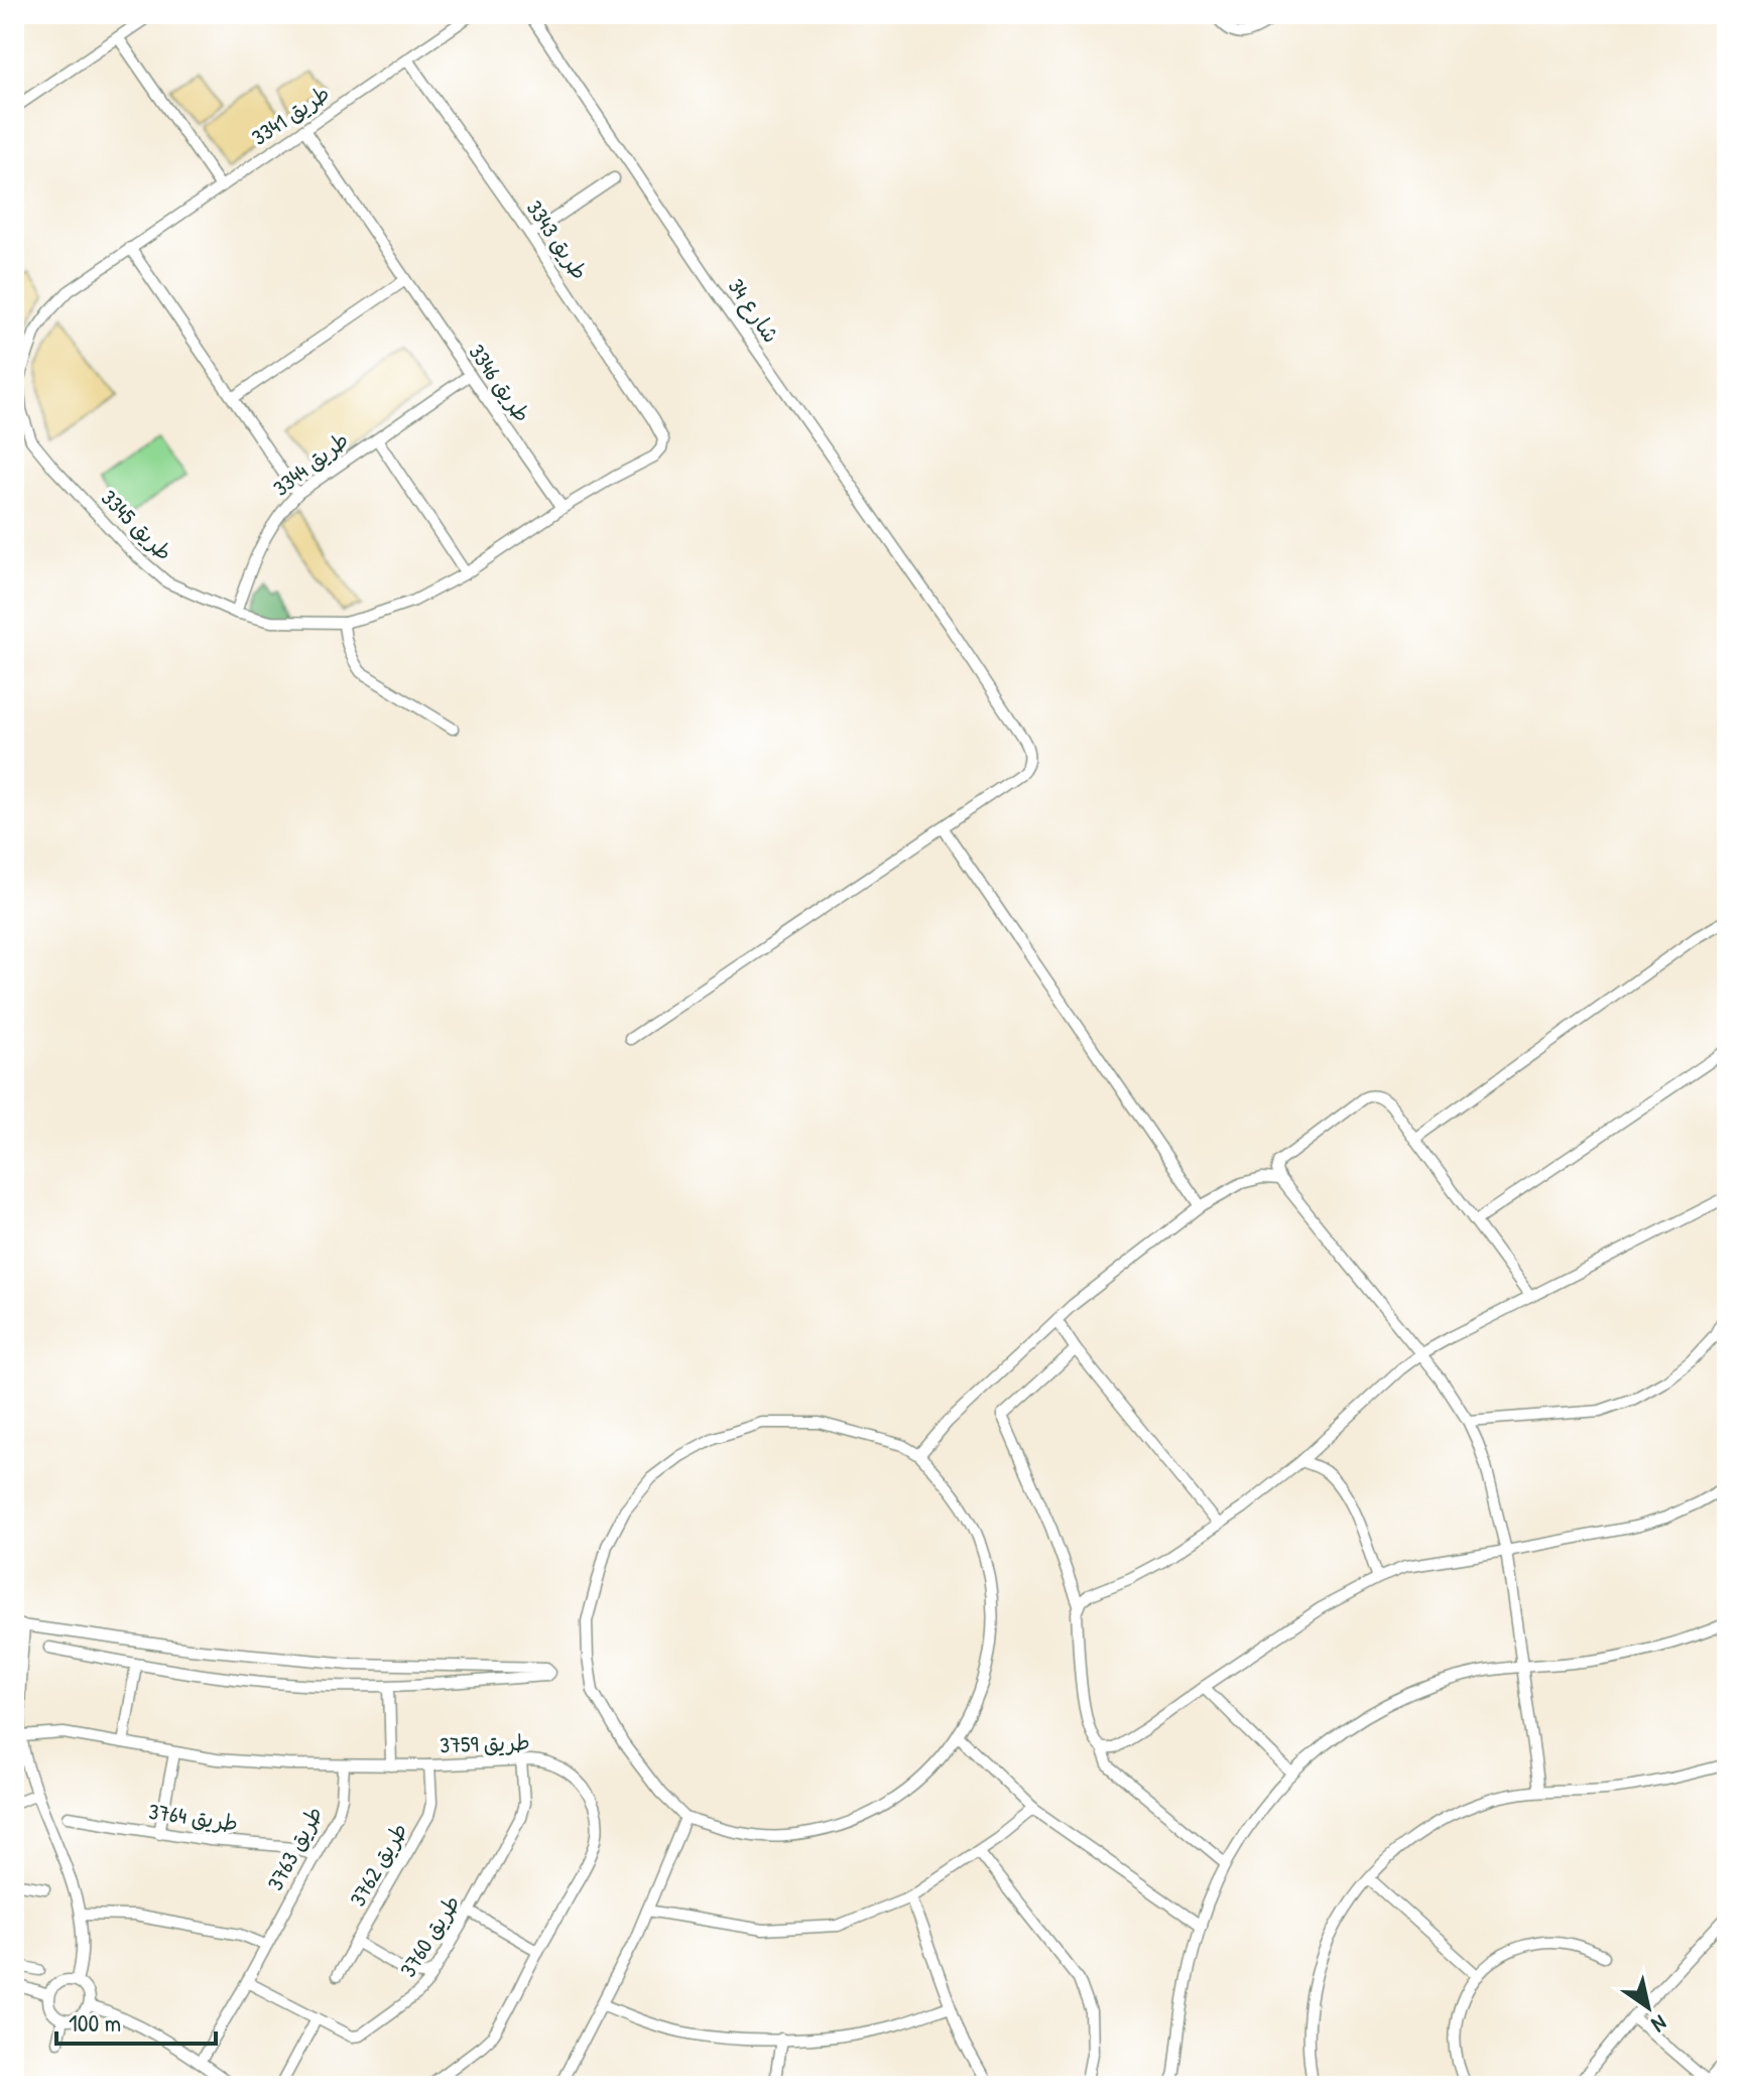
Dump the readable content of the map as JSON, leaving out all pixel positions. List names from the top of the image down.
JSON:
{
  "streets": {
    "street": [
      "طريق 3341",
      "طريق 3343",
      "شارع 34",
      "طريق 3346",
      "طريق 3344",
      "طريق 3345",
      "طريق 3759",
      "طريق 3764",
      "طريق 3763",
      "طريق 3762",
      "طريق 3760"
    ]
  },
  "crossings": [
    ["طريق 3341", "طريق 3343"],
    ["طريق 3341", "طريق 3346"],
    ["طريق 3341", "طريق 3345"],
    ["طريق 3343", "طريق 3345"],
    ["طريق 3346", "طريق 3344"],
    ["طريق 3346", "طريق 3345"],
    ["طريق 3344", "طريق 3345"],
    ["طريق 3759", "طريق 3763"],
    ["طريق 3759", "طريق 3762"],
    ["طريق 3759", "طريق 3760"],
    ["طريق 3764", "طريق 3763"],
    ["طريق 3763", "طريق 3760"]
  ],
  "scale_bar": "100 m",
  "north": "bottom right"
}
